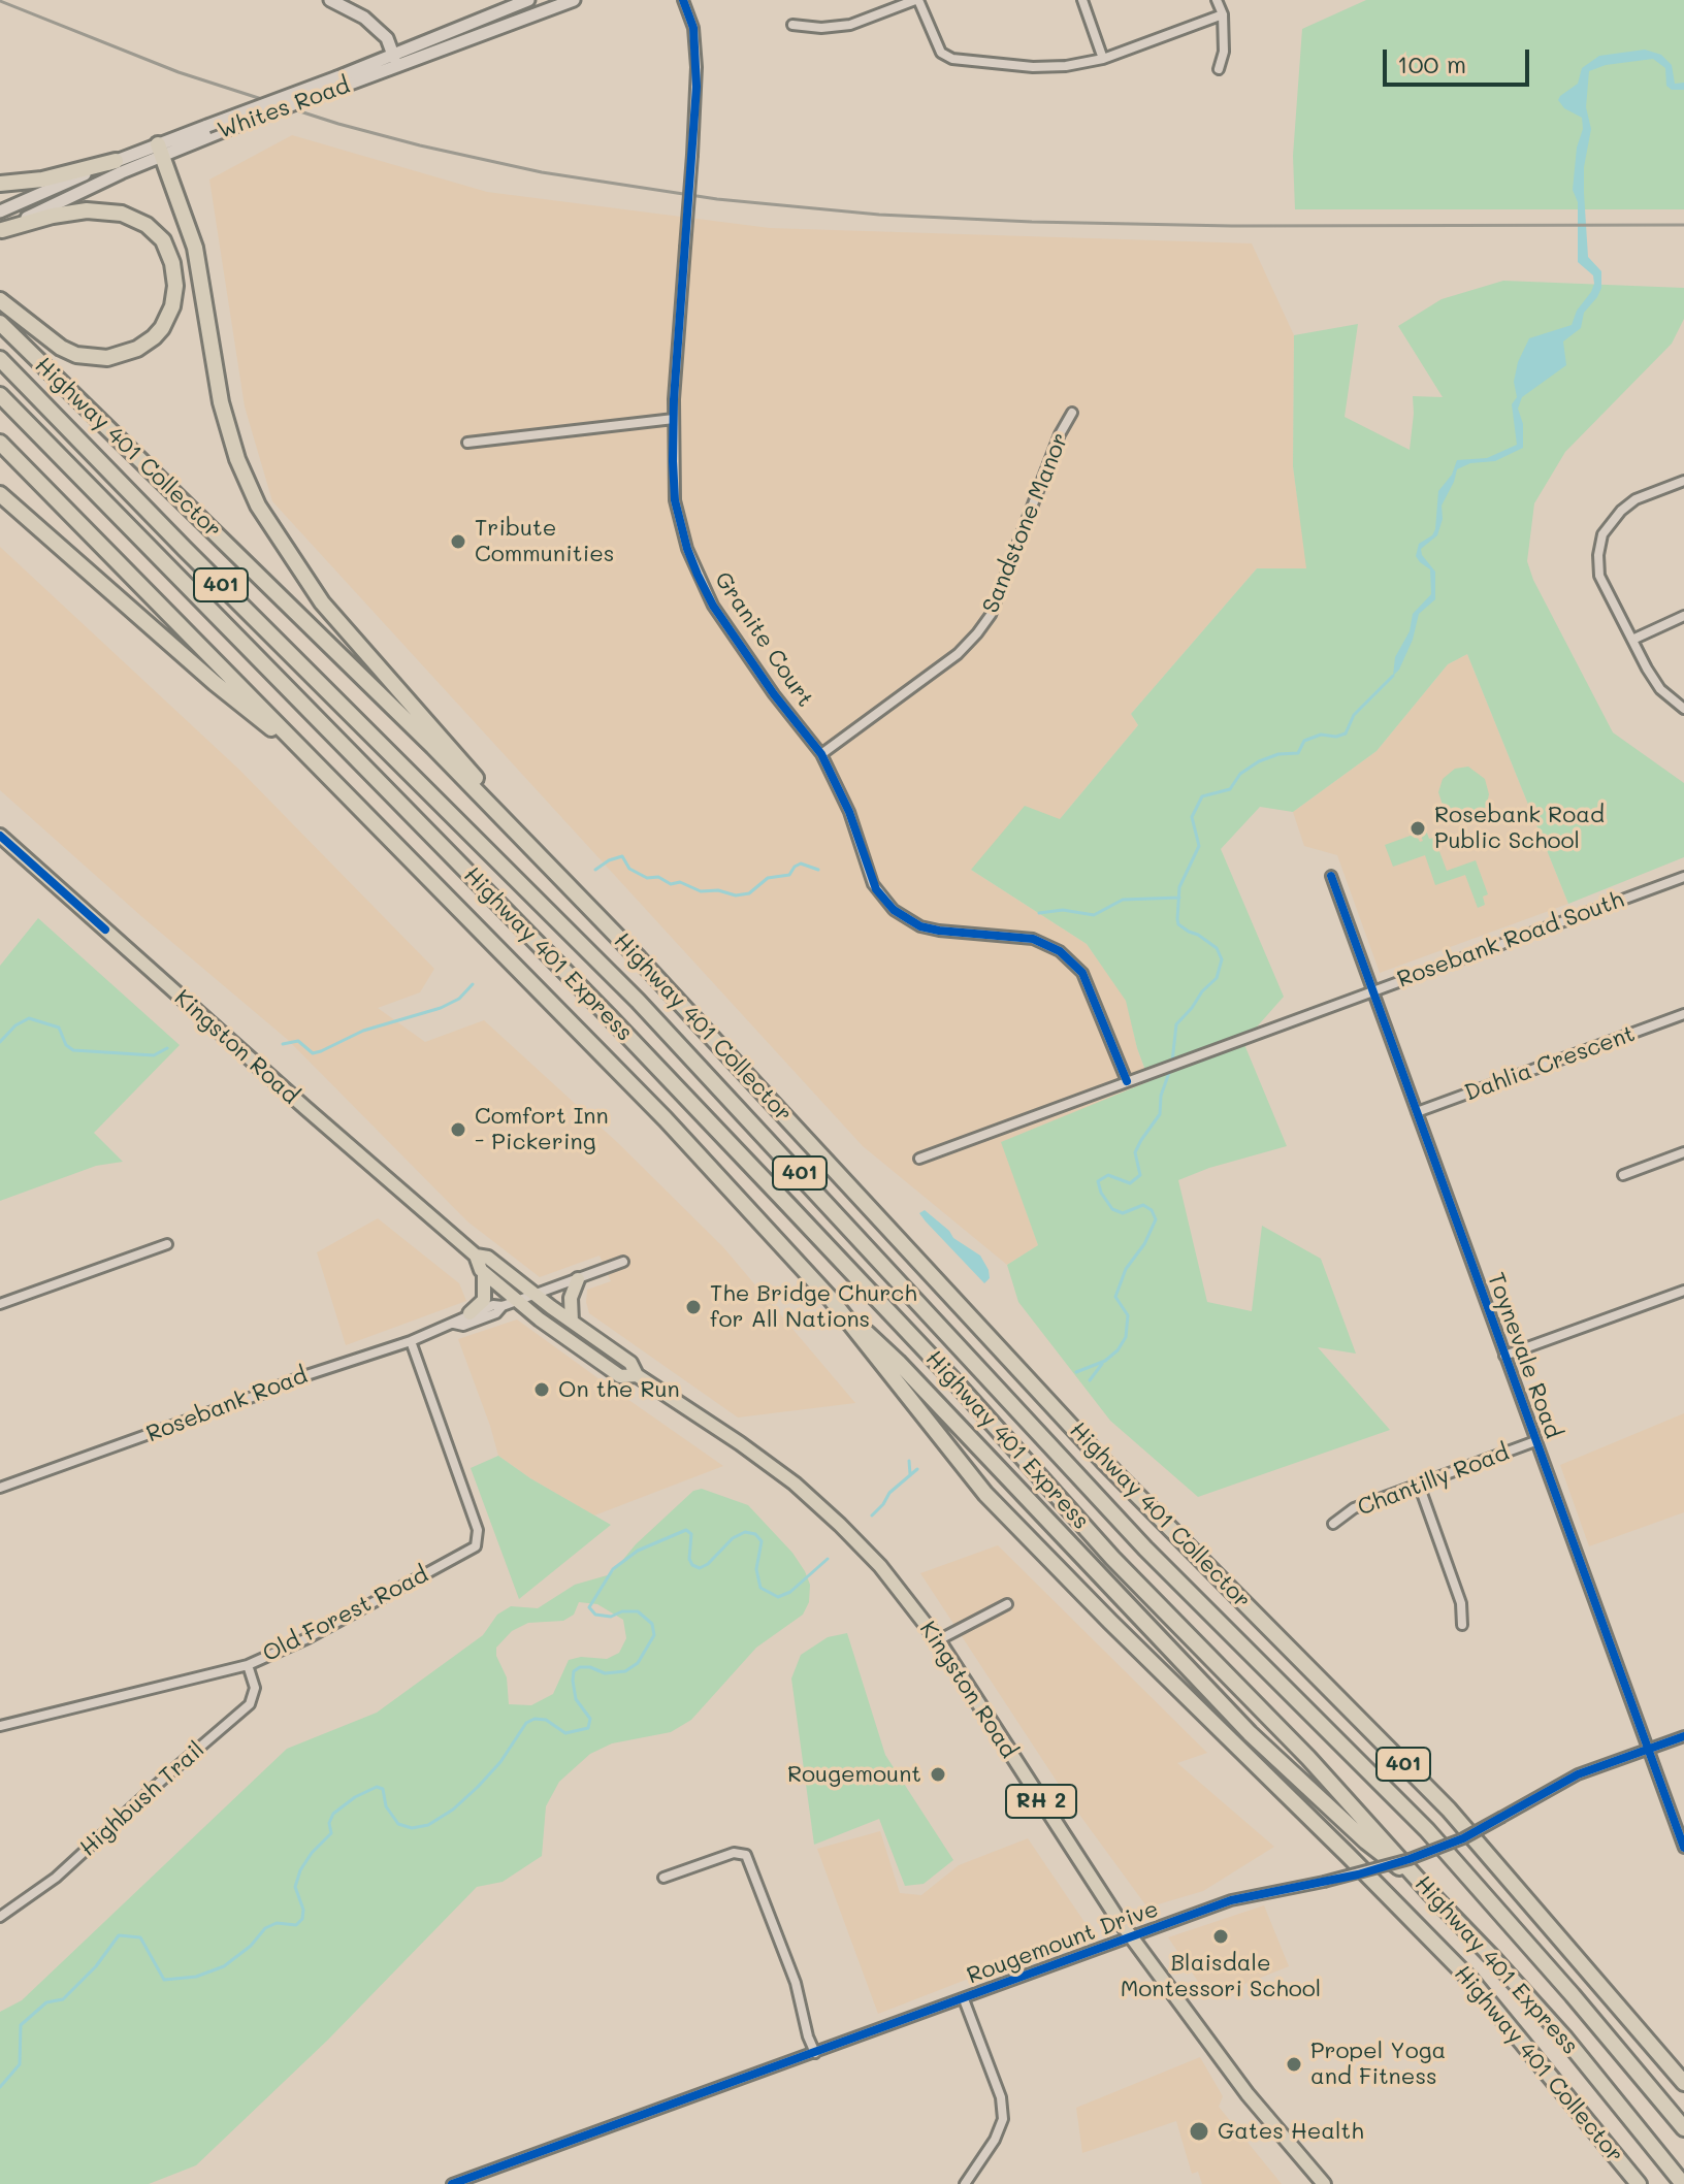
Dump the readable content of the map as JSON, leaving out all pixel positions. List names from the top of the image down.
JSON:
{
  "streets": {
    "highway": ["Highway 401 Collector", "401", "Highway 401 Express"],
    "main road": ["Whites Road", "Kingston Road", "RH 2"],
    "street": [
      "Sandstone Manor",
      "Granite Court",
      "Rosebank Road South",
      "Dahlia Crescent",
      "Toynevale Road",
      "Rosebank Road",
      "Chantilly Road",
      "Old Forest Road",
      "Highbush Trail",
      "Rougemount Drive"
    ]
  },
  "crossings": [
    ["Sandstone Manor", "Granite Court"],
    ["Granite Court", "Rosebank Road South"],
    ["Rosebank Road South", "Toynevale Road"],
    ["Kingston Road", "Rosebank Road"],
    ["Kingston Road", "Rougemount Drive"],
    ["Dahlia Crescent", "Toynevale Road"],
    ["Toynevale Road", "Chantilly Road"],
    ["Toynevale Road", "Rougemount Drive"],
    ["Rosebank Road", "Old Forest Road"],
    ["Old Forest Road", "Highbush Trail"]
  ],
  "places": [
    "Tribute Communities",
    "Rosebank Road Public School",
    "Comfort Inn - Pickering",
    "The Bridge Church for All Nations",
    "On the Run",
    "Rougemount",
    "Blaisdale Montessori School",
    "Propel Yoga and Fitness",
    "Gates Health"
  ],
  "scale_bar": "100 m"
}
